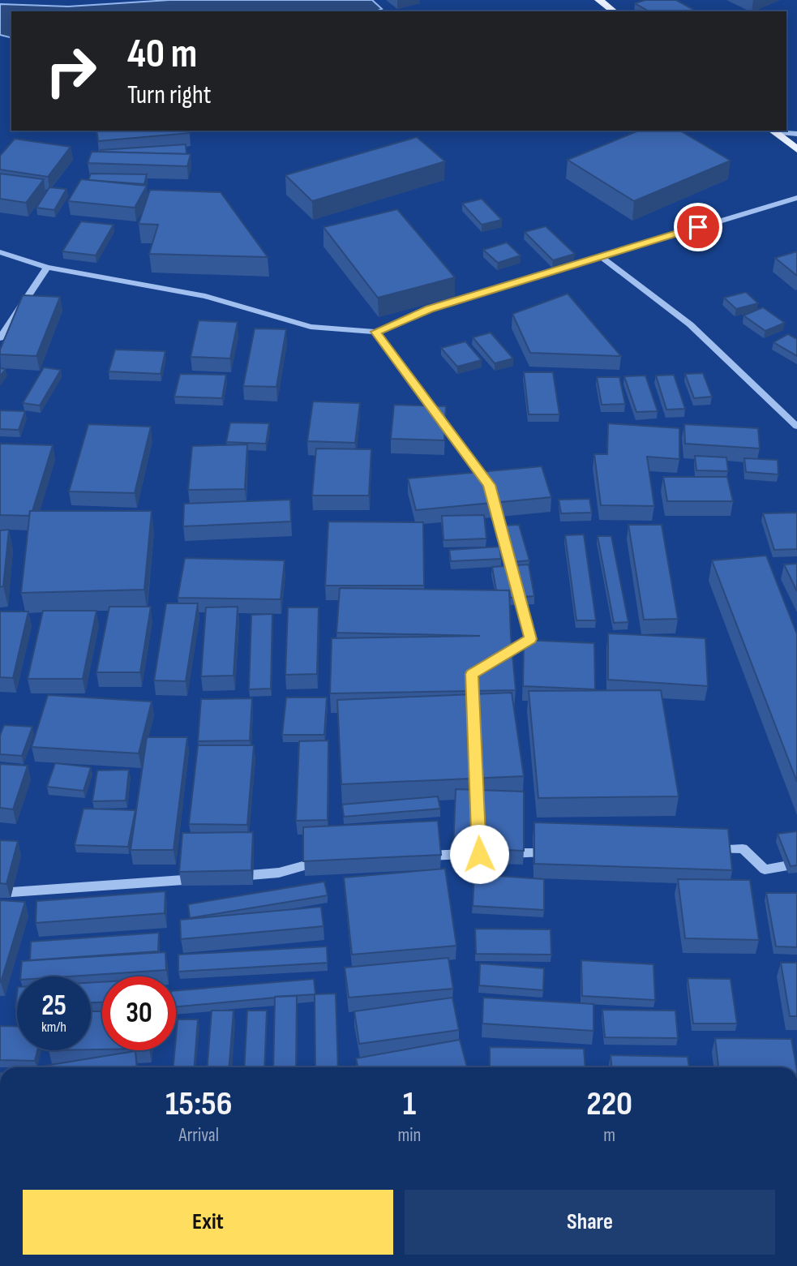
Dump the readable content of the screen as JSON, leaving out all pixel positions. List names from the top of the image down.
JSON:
{
  "page": {
    "turn": ["40 m", "Turn right"],
    "speed": "25 km/h",
    "limit": "30",
    "eta": [
      "15:56",
      "Arrival",
      "1",
      "min",
      "220",
      "m"
    ],
    "buttons": ["Exit", "Share"]
  }
}
